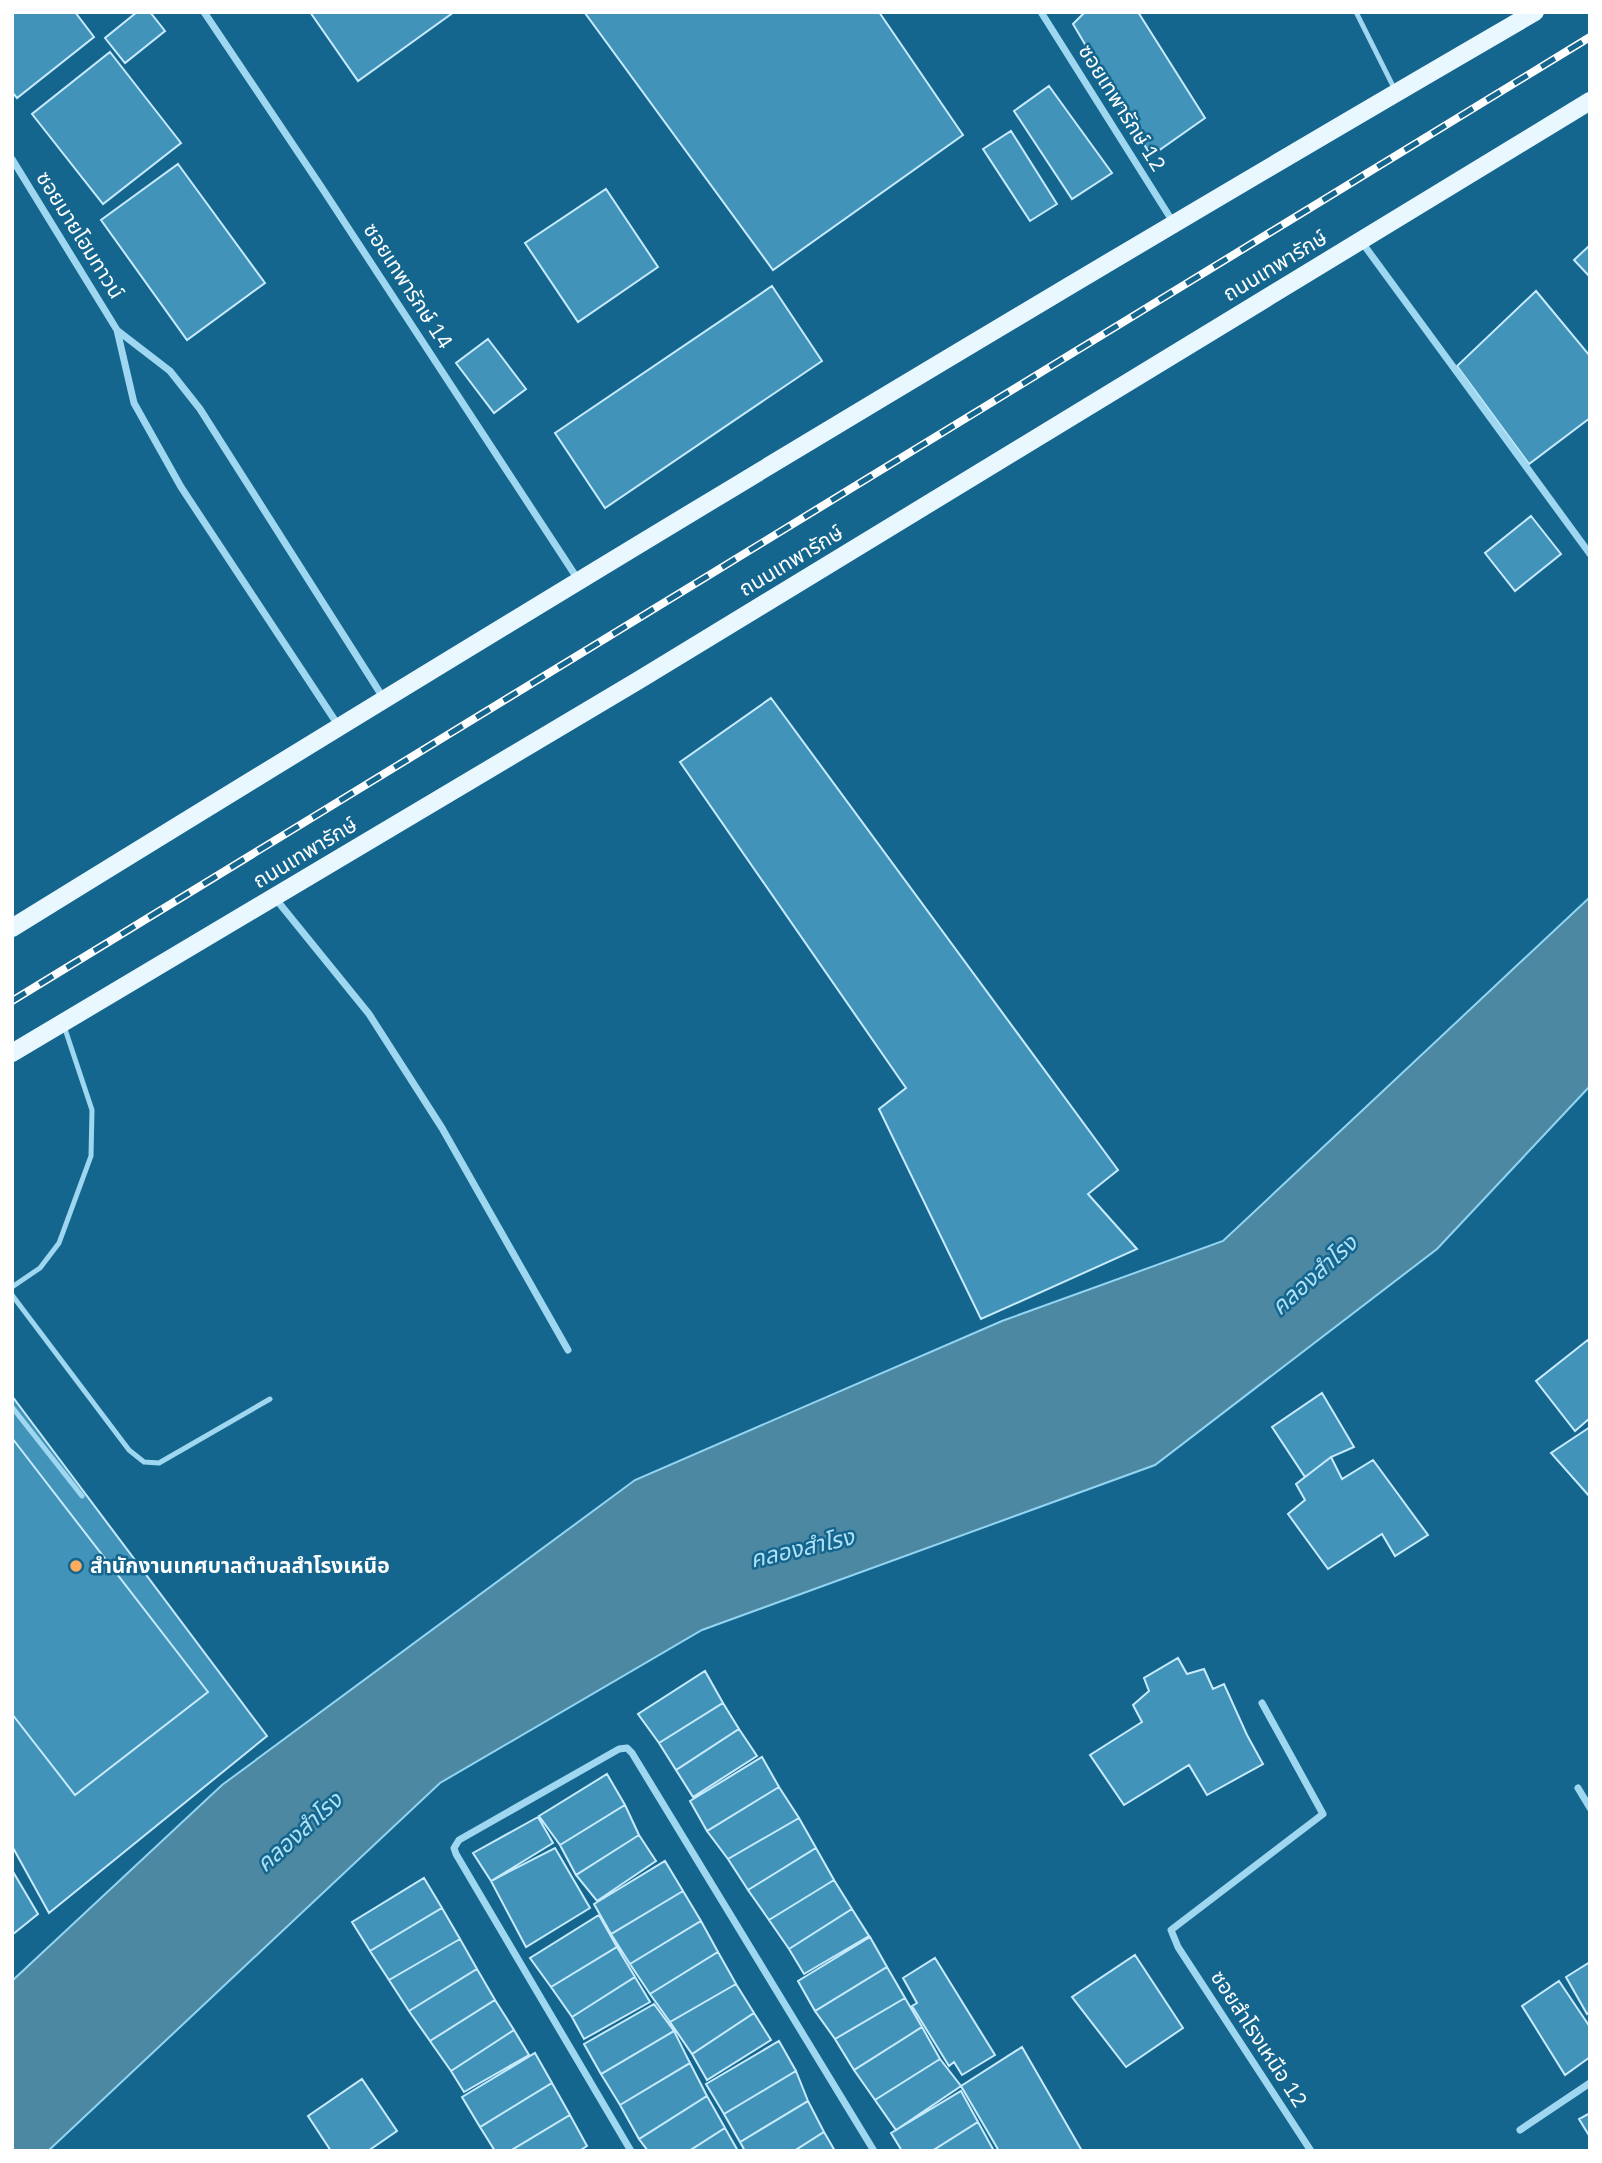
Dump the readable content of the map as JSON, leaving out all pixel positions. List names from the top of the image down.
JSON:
{
  "streets": {
    "main road": ["ถนนเทพารักษ์"],
    "street": [
      "ซอยเทพารักษ์ 12",
      "ซอยมายโฮมทาวน์",
      "ซอยเทพารักษ์ 14",
      "ซอยสำโรงเหนือ 12"
    ]
  },
  "water": ["คลองสำโรง"],
  "places": ["สำนักงานเทศบาลตำบลสำโรงเหนือ"]
}
